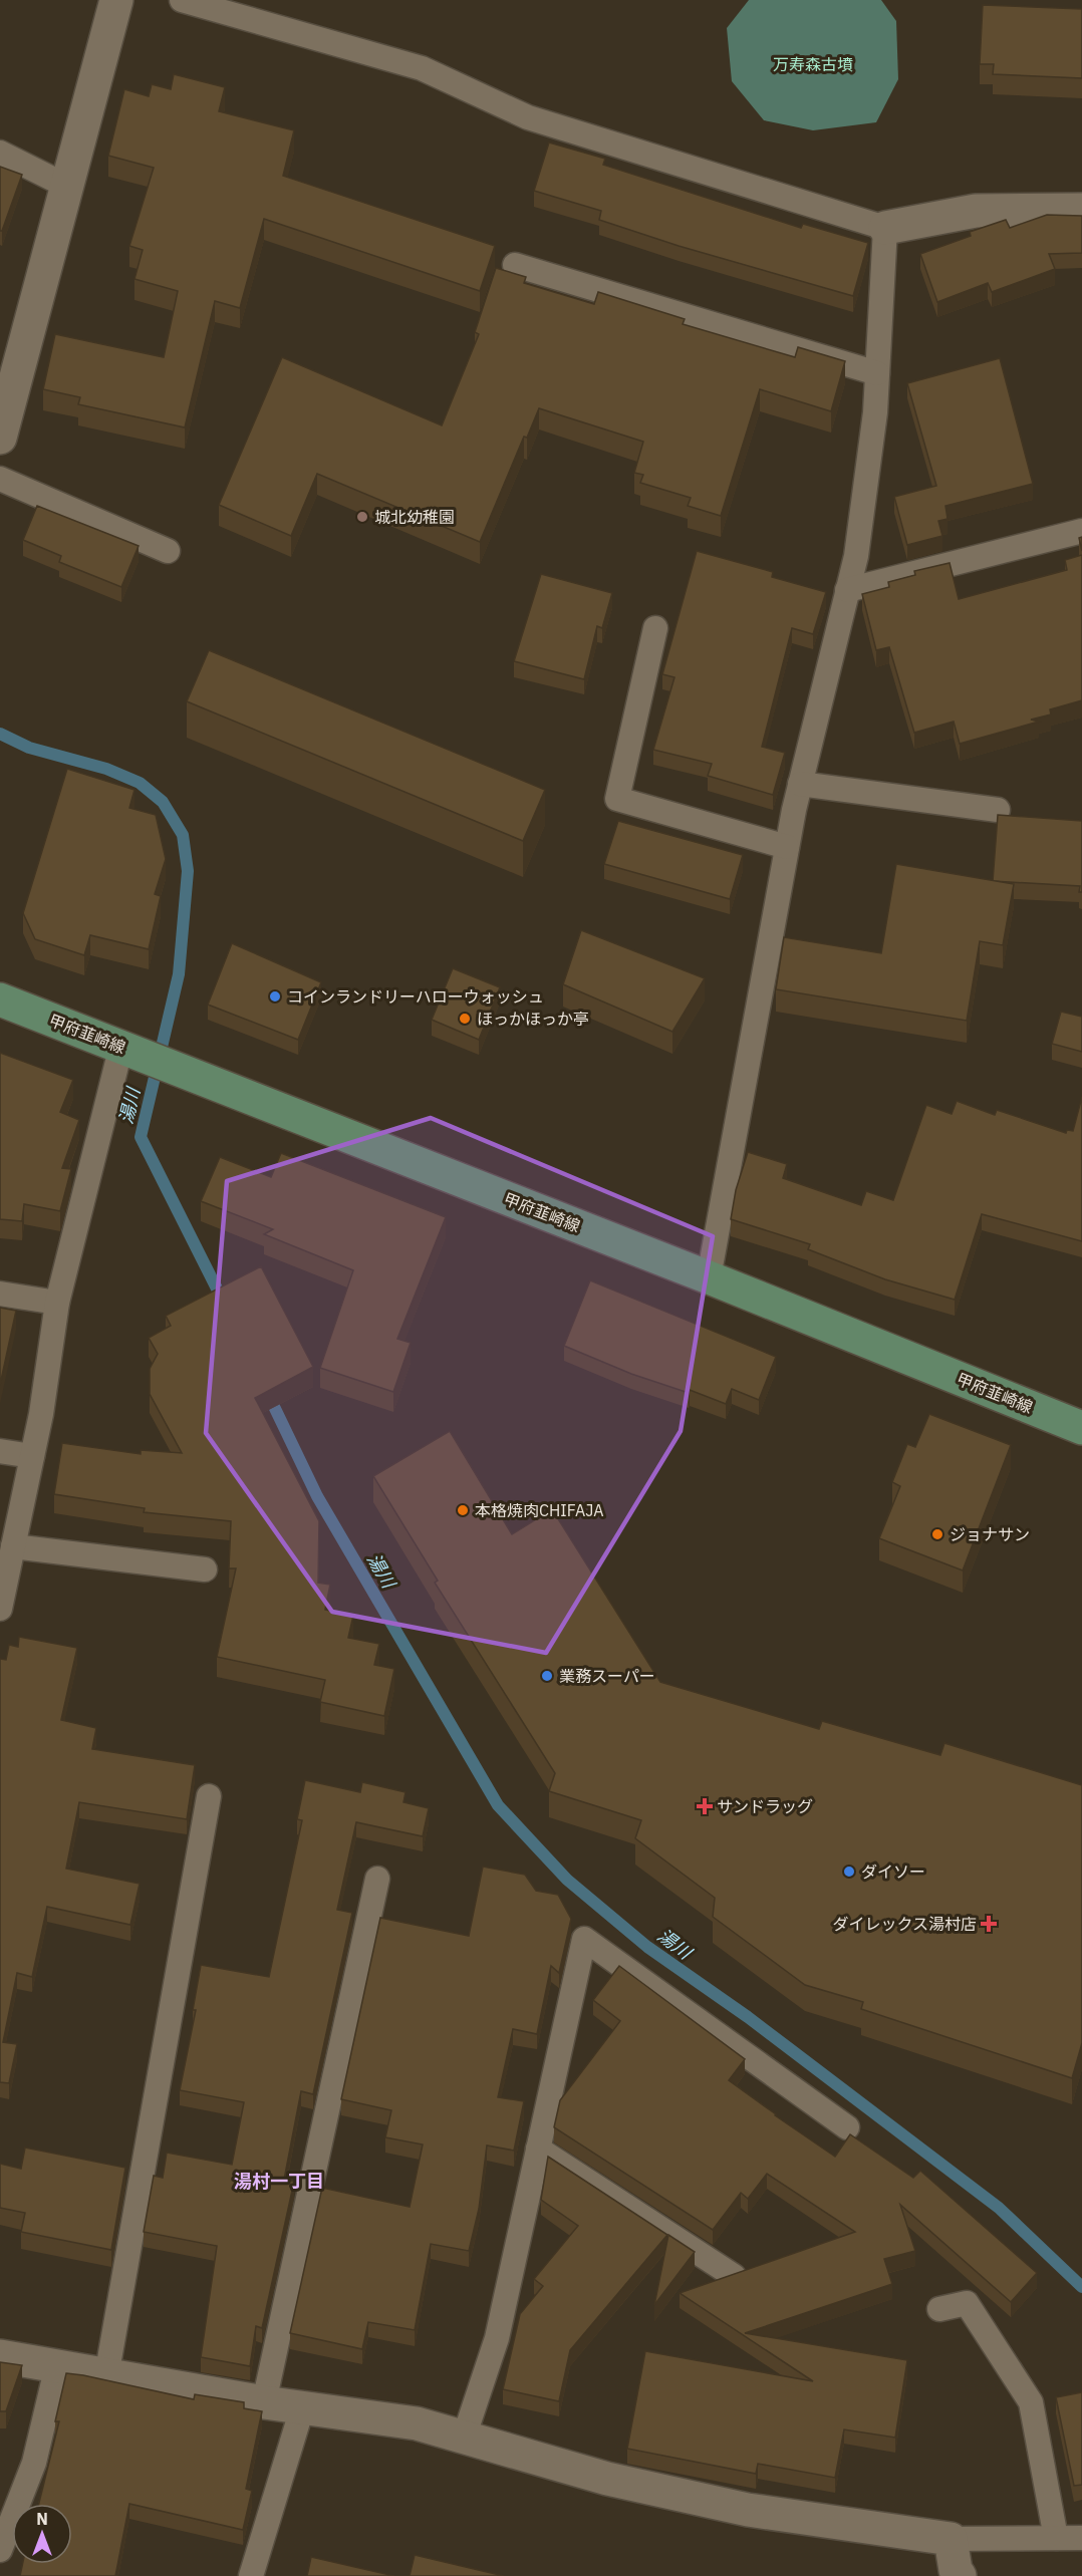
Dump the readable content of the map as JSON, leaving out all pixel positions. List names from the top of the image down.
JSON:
{
  "streets": {
    "main road": ["甲府韮崎線"]
  },
  "districts": ["湯村一丁目"],
  "water": ["湯川"],
  "parks": ["万寿森古墳"],
  "places": {
    "other": [
      "城北幼稚園",
      "コインランドリーハローウォッシュ",
      "ほっかほっか亭",
      "本格焼肉CHIFAJA",
      "ジョナサン",
      "業務スーパー",
      "ダイソー"
    ],
    "health": ["サンドラッグ", "ダイレックス湯村店"]
  },
  "north": "top"
}
